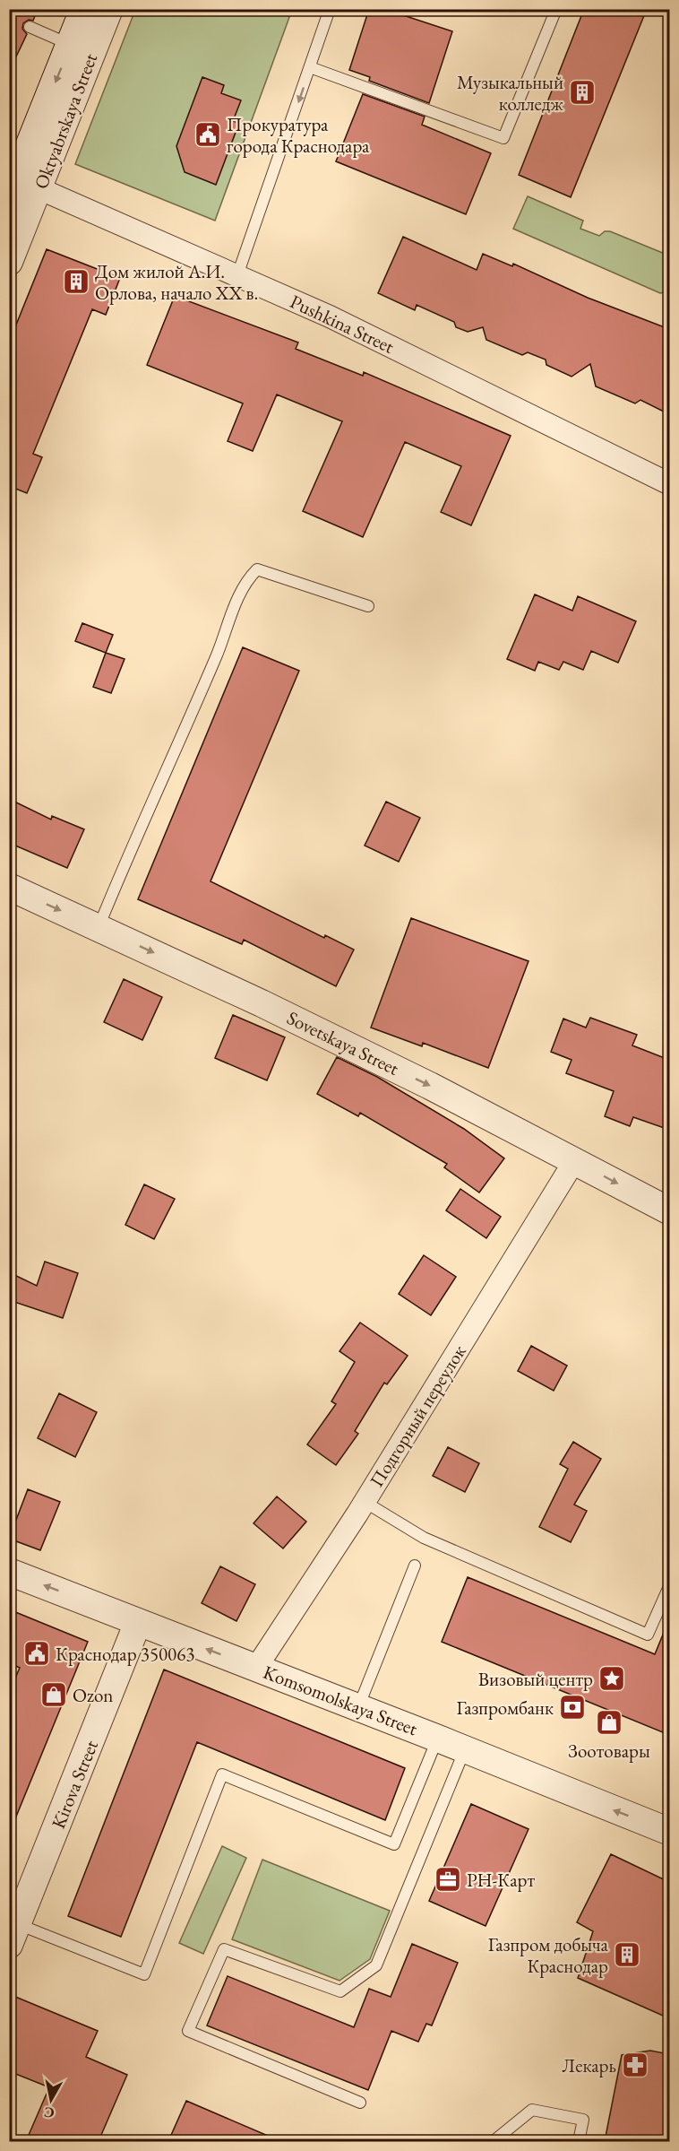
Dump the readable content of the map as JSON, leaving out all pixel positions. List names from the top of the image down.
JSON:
{
  "streets": {
    "main road": ["Oktyabrskaya Street"],
    "street": [
      "Pushkina Street",
      "Sovetskaya Street",
      "Подгорный переулок",
      "Komsomolskaya Street",
      "Kirova Street"
    ]
  },
  "crossings": [
    ["Oktyabrskaya Street", "Pushkina Street"],
    ["Sovetskaya Street", "Подгорный переулок"],
    ["Подгорный переулок", "Komsomolskaya Street"],
    ["Komsomolskaya Street", "Kirova Street"]
  ],
  "one_way": ["Sovetskaya Street", "Komsomolskaya Street"],
  "places": {
    "building": ["Музыкальный колледж", "Дом жилой А.И. Орлова, начало XX в.", "Газпром добыча Краснодар"],
    "public building": ["Прокуратура города Краснодара", "Краснодар 350063"],
    "place": ["Визовый центр"],
    "shop": ["Ozon", "Зоотовары"],
    "bank": ["Газпромбанк"],
    "office": ["РН-Карт"],
    "pharmacy": ["Лекарь"]
  },
  "north": "bottom"
}
